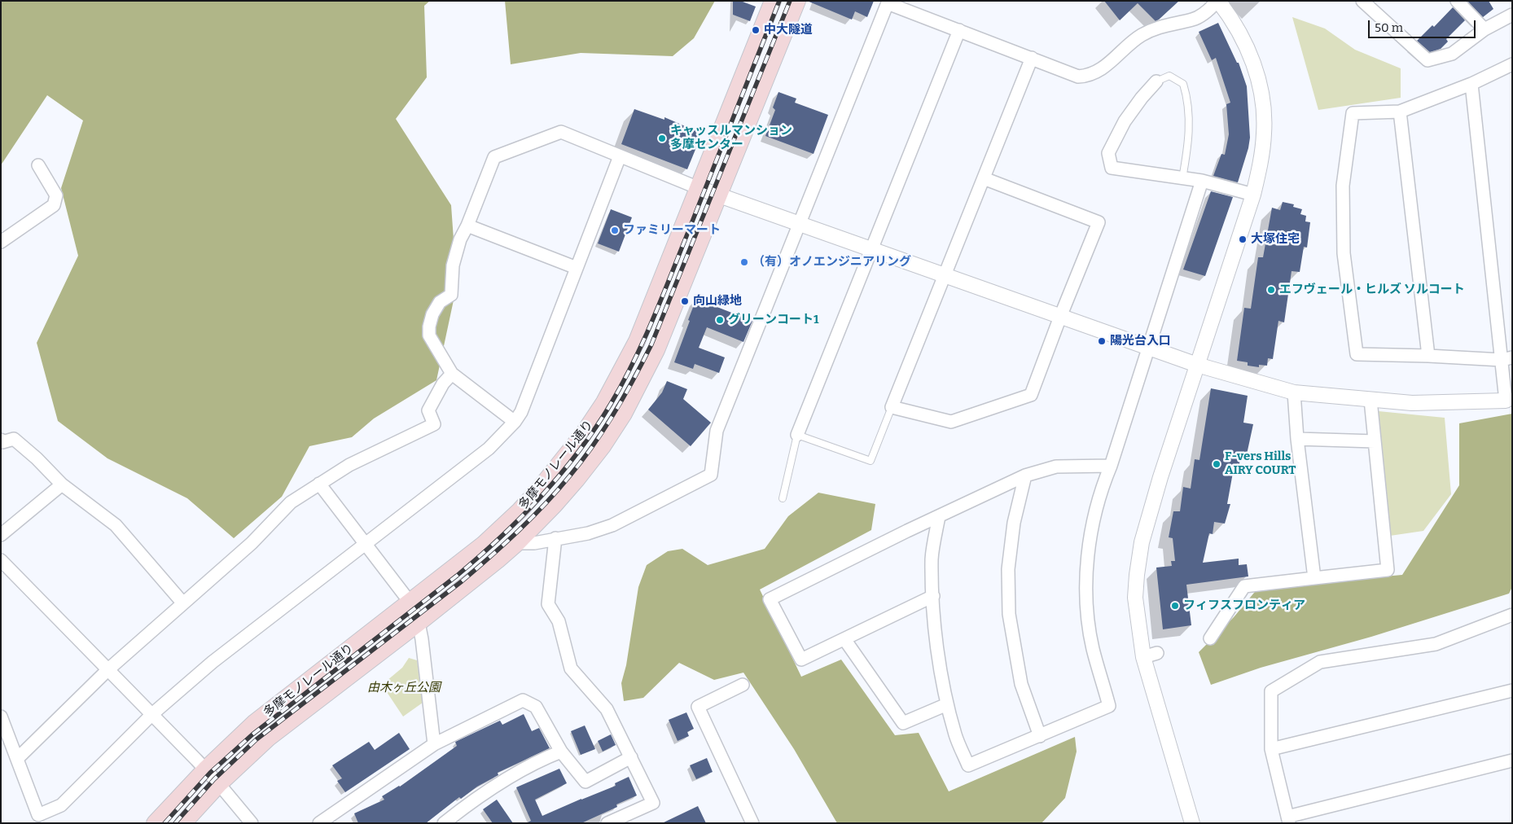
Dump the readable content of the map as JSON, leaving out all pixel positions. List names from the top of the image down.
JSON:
{
  "streets": {
    "main road": ["多摩モノレール通り"]
  },
  "parks": ["由木ヶ丘公園"],
  "places": [
    "中大隧道",
    "キャッスルマンション 多摩センター",
    "ファミリーマート",
    "大塚住宅",
    "（有）オノエンジニアリング",
    "エフヴェール・ヒルズ ソルコート",
    "向山緑地",
    "グリーンコート1",
    "陽光台入口",
    "F-vers Hills AIRY COURT",
    "フィフスフロンティア"
  ],
  "scale_bar": "50 m"
}
